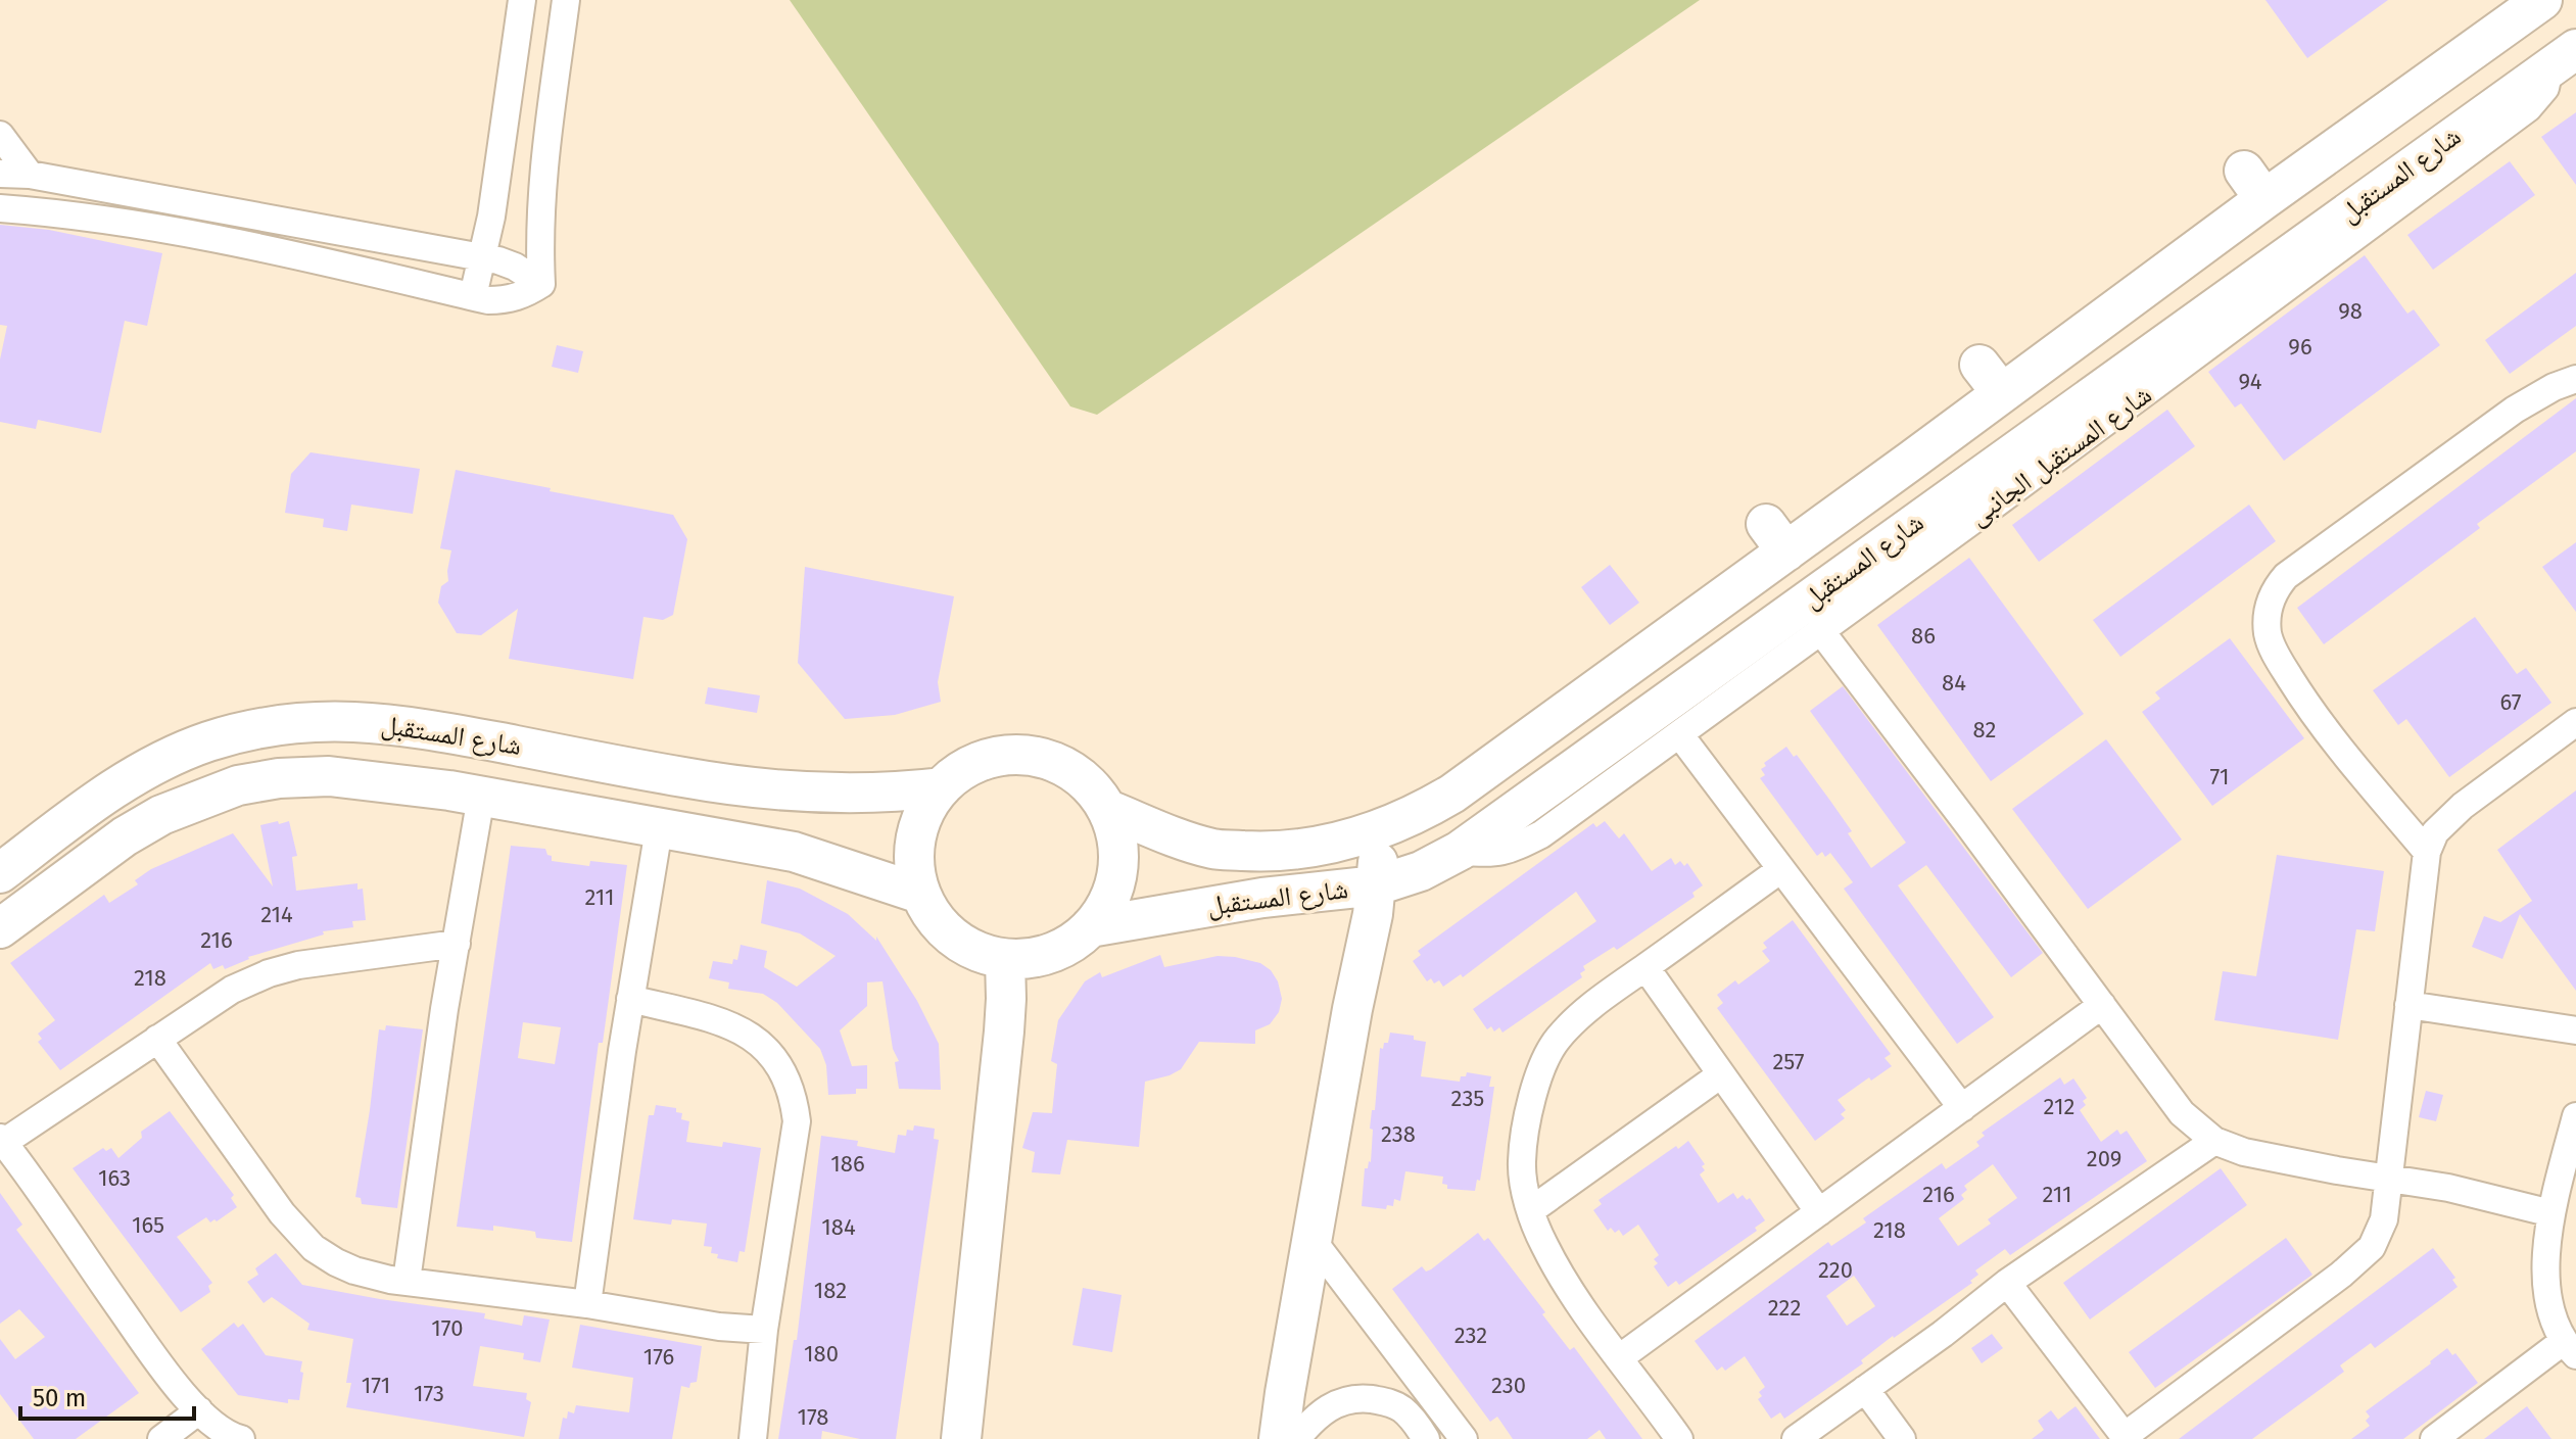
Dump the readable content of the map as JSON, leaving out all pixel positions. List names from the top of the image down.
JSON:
{
  "streets": {
    "street": ["شارع المستقبل", "شارع المستقبل الجانبى"]
  },
  "crossings": [
    ["شارع المستقبل", "شارع المستقبل الجانبى"]
  ],
  "house_numbers": [
    "98",
    "96",
    "94",
    "86",
    "84",
    "67",
    "82",
    "71",
    "211",
    "214",
    "216",
    "218",
    "257",
    "235",
    "212",
    "238",
    "209",
    "186",
    "163",
    "216",
    "211",
    "165",
    "184",
    "218",
    "220",
    "182",
    "222",
    "170",
    "232",
    "180",
    "176",
    "171",
    "230",
    "173",
    "178"
  ],
  "scale_bar": "50 m"
}
